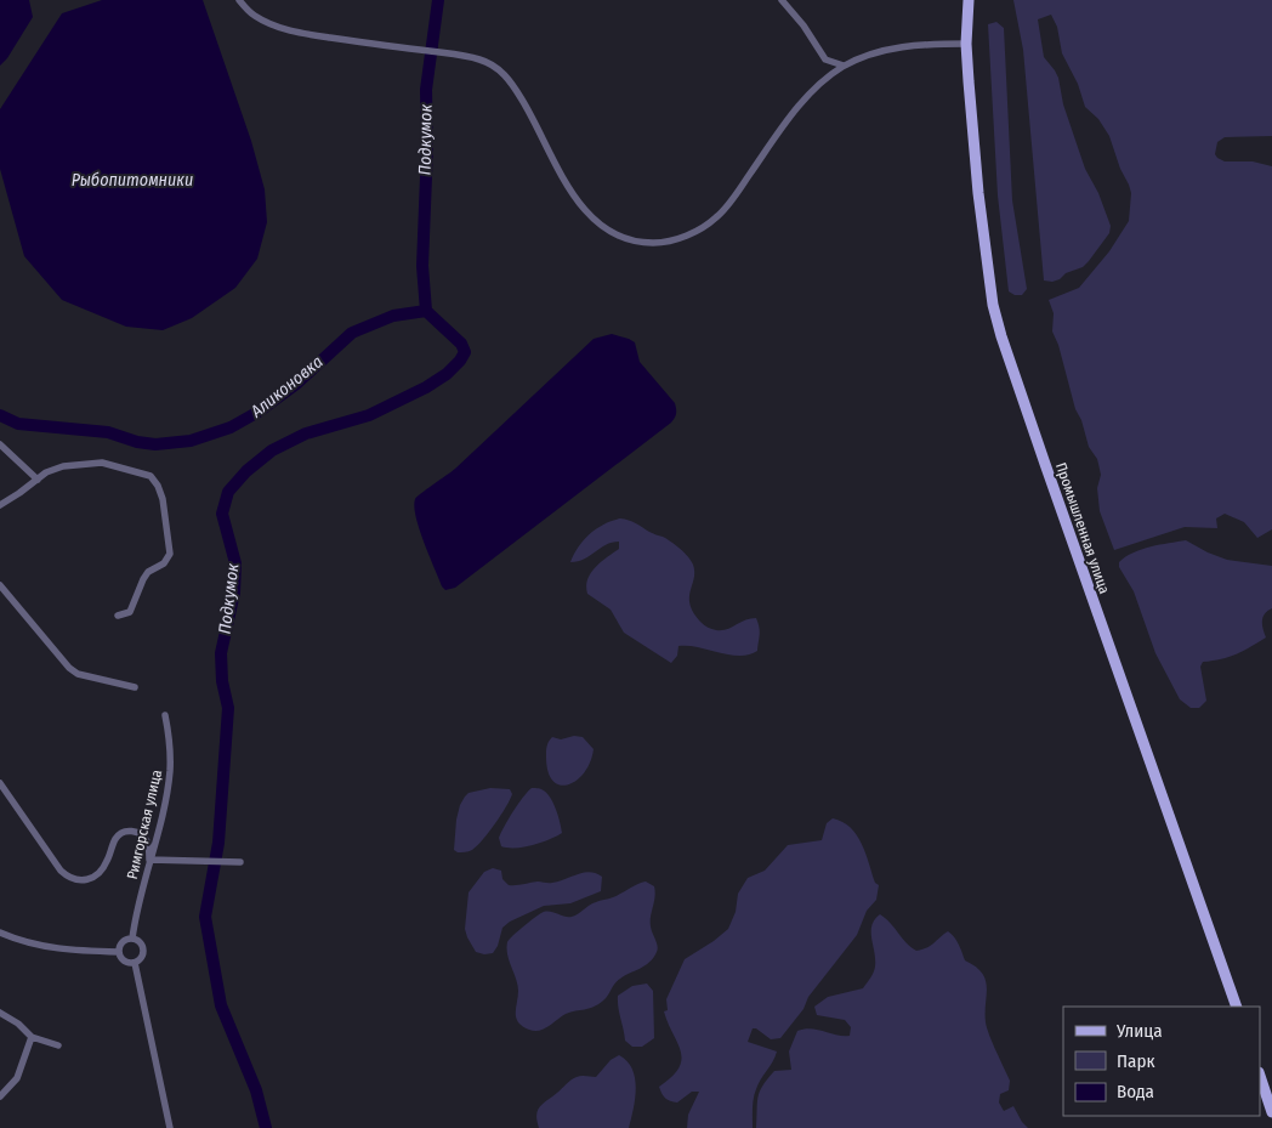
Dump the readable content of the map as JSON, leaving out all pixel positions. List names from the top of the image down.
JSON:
{
  "streets": {
    "main road": ["Промышленная улица"],
    "street": ["Римгорская улица"]
  },
  "water": ["Подкумок", "Рыбопитомники", "Аликоновка"],
  "legend": ["Улица", "Парк", "Вода"]
}
